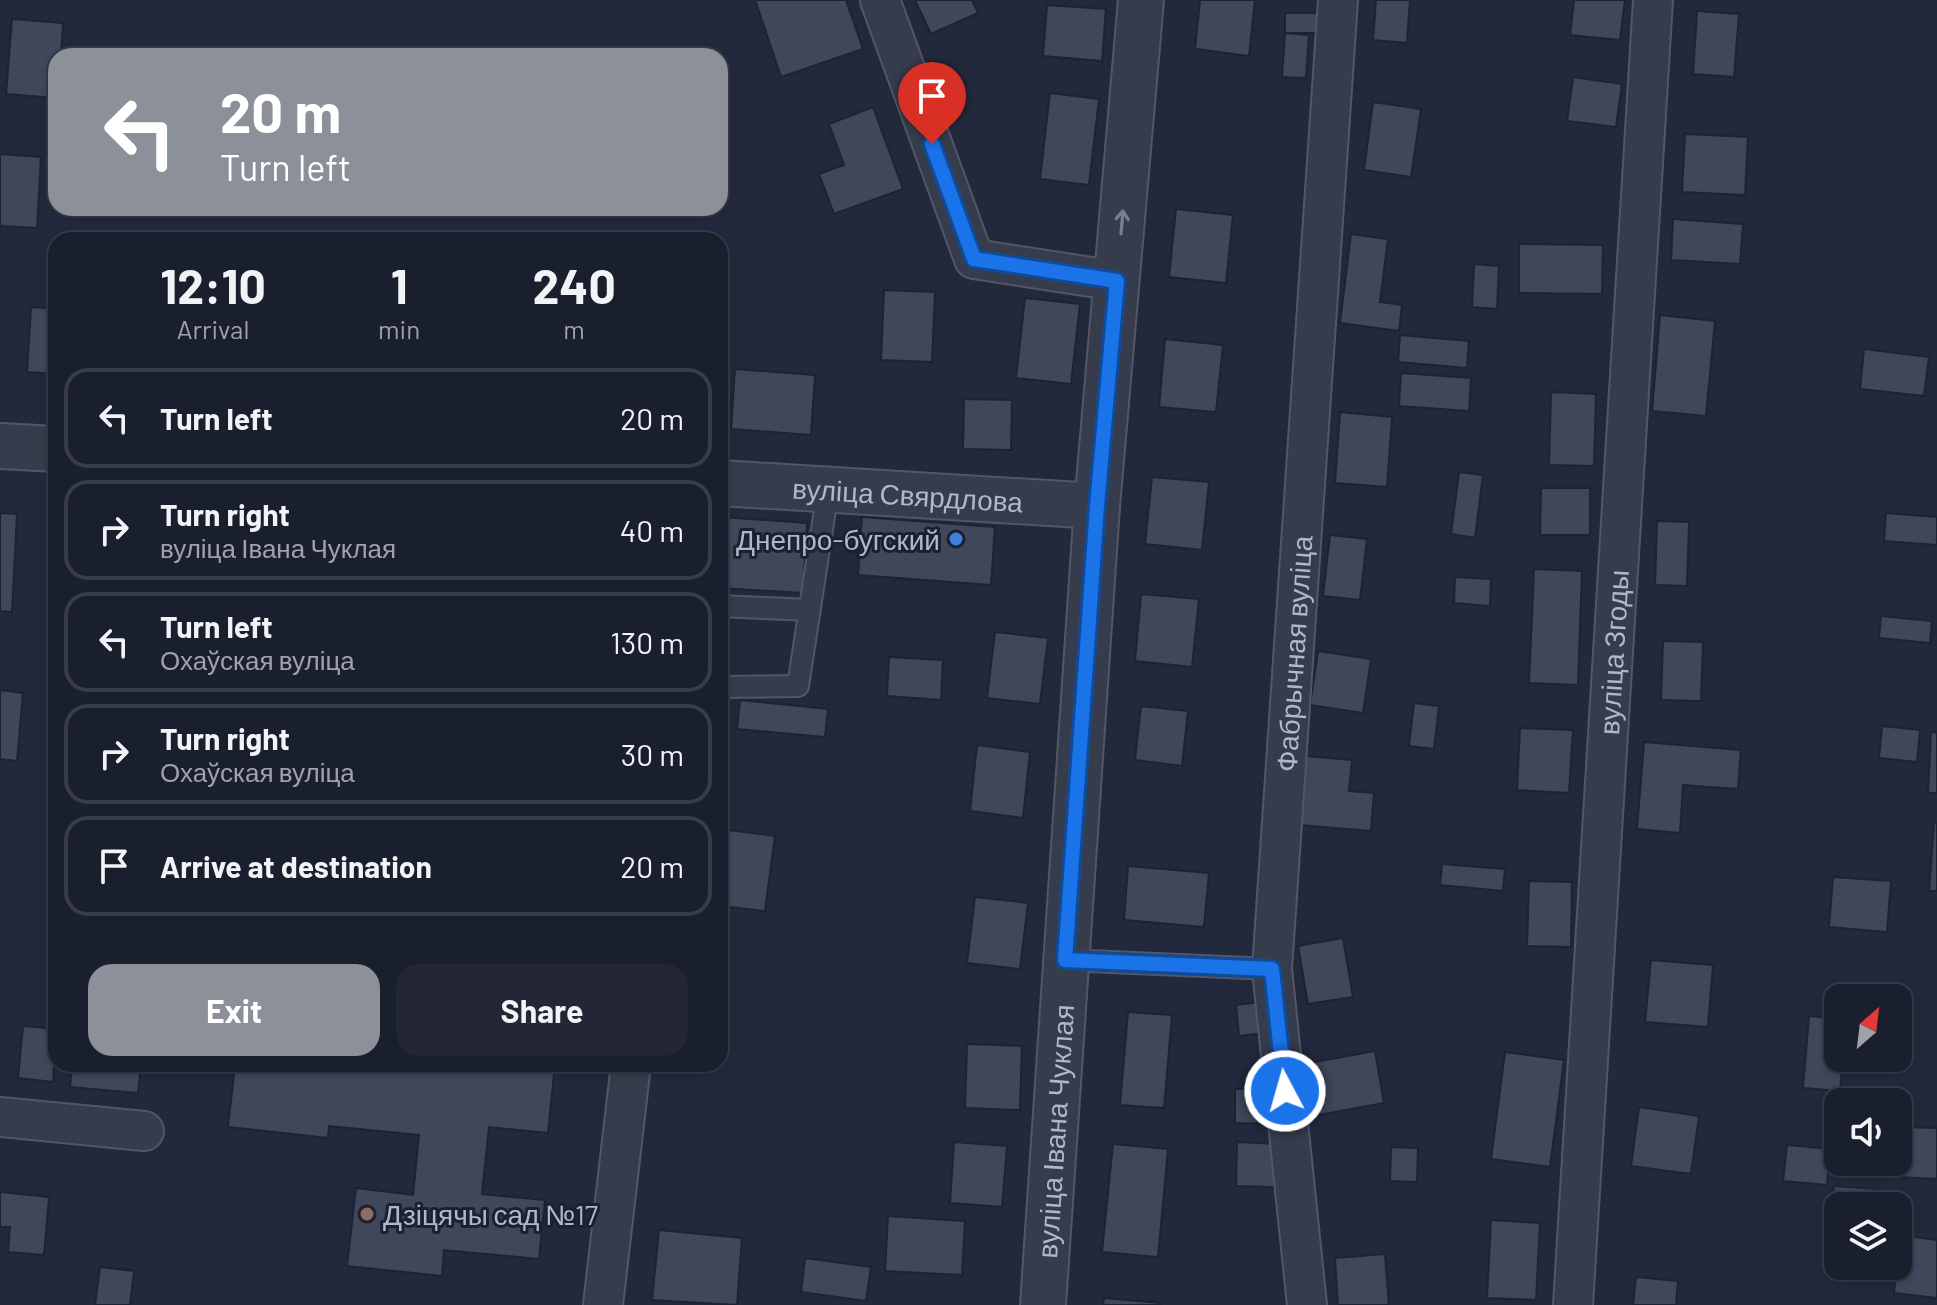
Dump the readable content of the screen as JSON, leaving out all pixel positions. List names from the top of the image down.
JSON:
{
  "streets": {
    "street": [
      "вуліца Свярдлова",
      "вуліца Згоды",
      "Фабрычная вуліца",
      "вуліца Івана Чуклая"
    ]
  },
  "crossings": [
    ["вуліца Свярдлова", "вуліца Івана Чуклая"]
  ],
  "places": ["Днепро-бугский", "Дзіцячы сад №17"],
  "north": "top right",
  "page": {
    "turn": ["20 m", "Turn left"],
    "eta": [
      "12:10",
      "Arrival",
      "1",
      "min",
      "240",
      "m"
    ],
    "list": [
      {
        "name": "Turn left",
        "value": "20 m"
      },
      {
        "name": "Turn right",
        "note": "вуліца Івана Чуклая",
        "value": "40 m"
      },
      {
        "name": "Turn left",
        "note": "Охаўская вуліца",
        "value": "130 m"
      },
      {
        "name": "Turn right",
        "note": "Охаўская вуліца",
        "value": "30 m"
      },
      {
        "name": "Arrive at destination",
        "value": "20 m"
      }
    ],
    "buttons": ["Exit", "Share"]
  }
}
